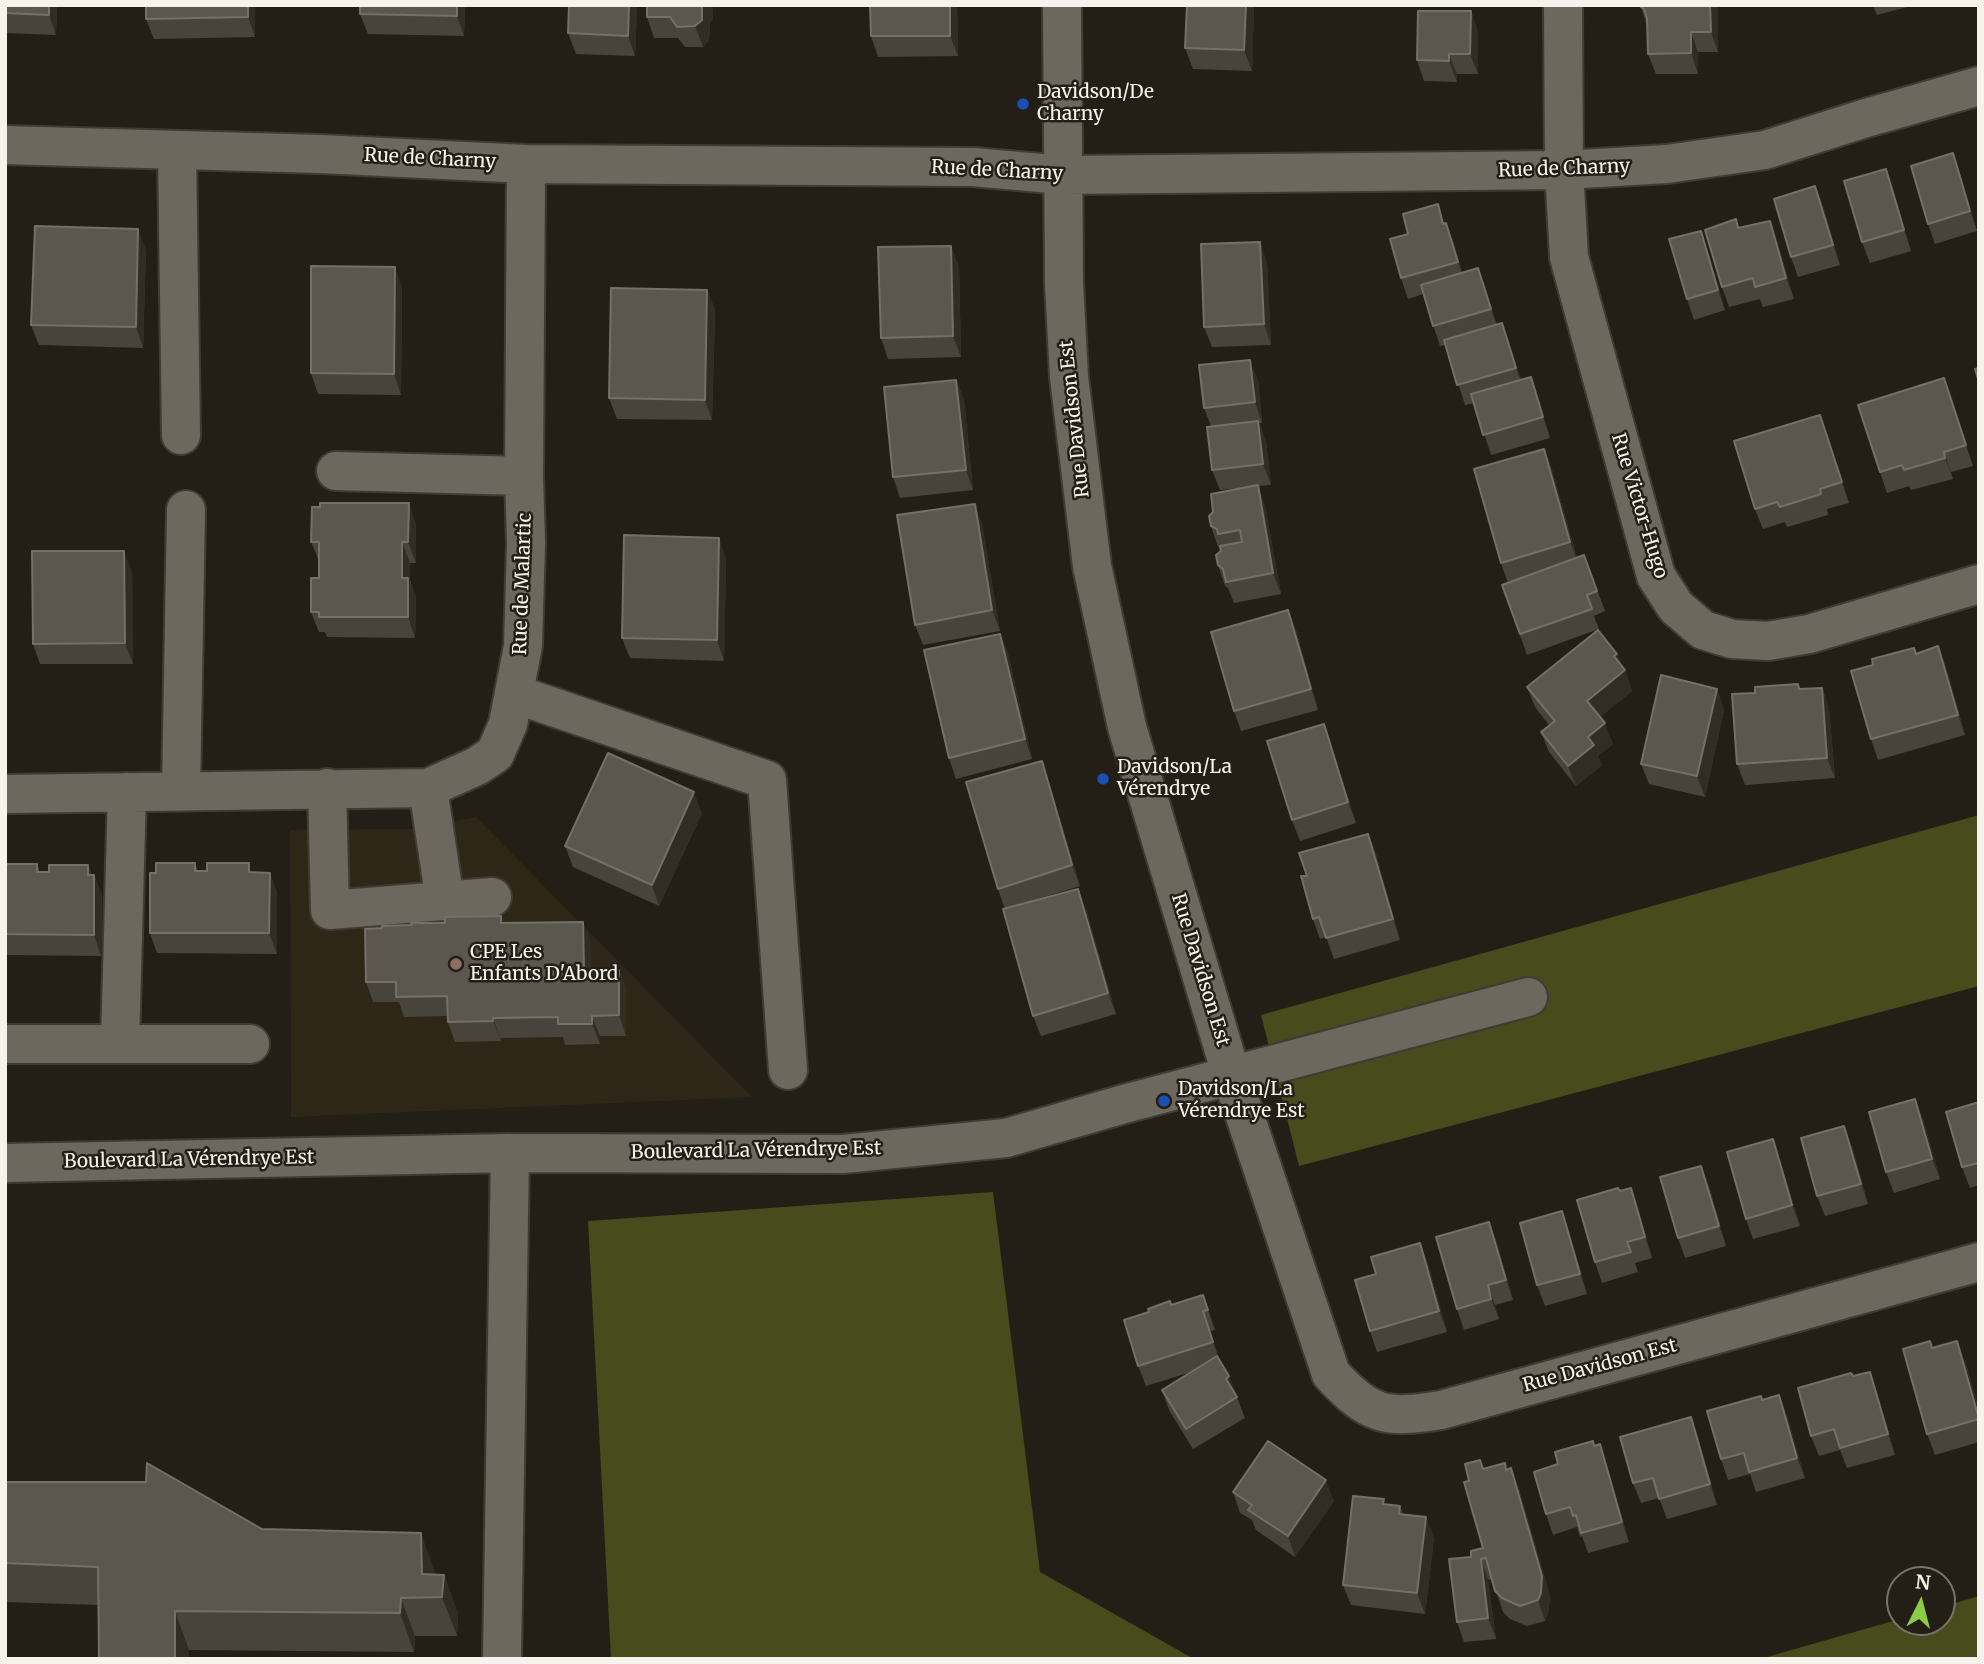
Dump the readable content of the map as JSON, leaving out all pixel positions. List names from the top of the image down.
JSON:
{
  "streets": {
    "street": [
      "Rue de Charny",
      "Rue Davidson Est",
      "Rue Victor-Hugo",
      "Rue de Malartic",
      "Boulevard La Vérendrye Est"
    ]
  },
  "crossings": [
    ["Rue de Charny", "Rue Davidson Est"],
    ["Rue de Charny", "Rue Victor-Hugo"],
    ["Rue de Charny", "Rue de Malartic"],
    ["Rue Davidson Est", "Boulevard La Vérendrye Est"]
  ],
  "places": [
    "Davidson/De Charny",
    "Davidson/La Vérendrye",
    "CPE Les Enfants D'Abord",
    "Davidson/La Vérendrye Est"
  ],
  "north": "top"
}
